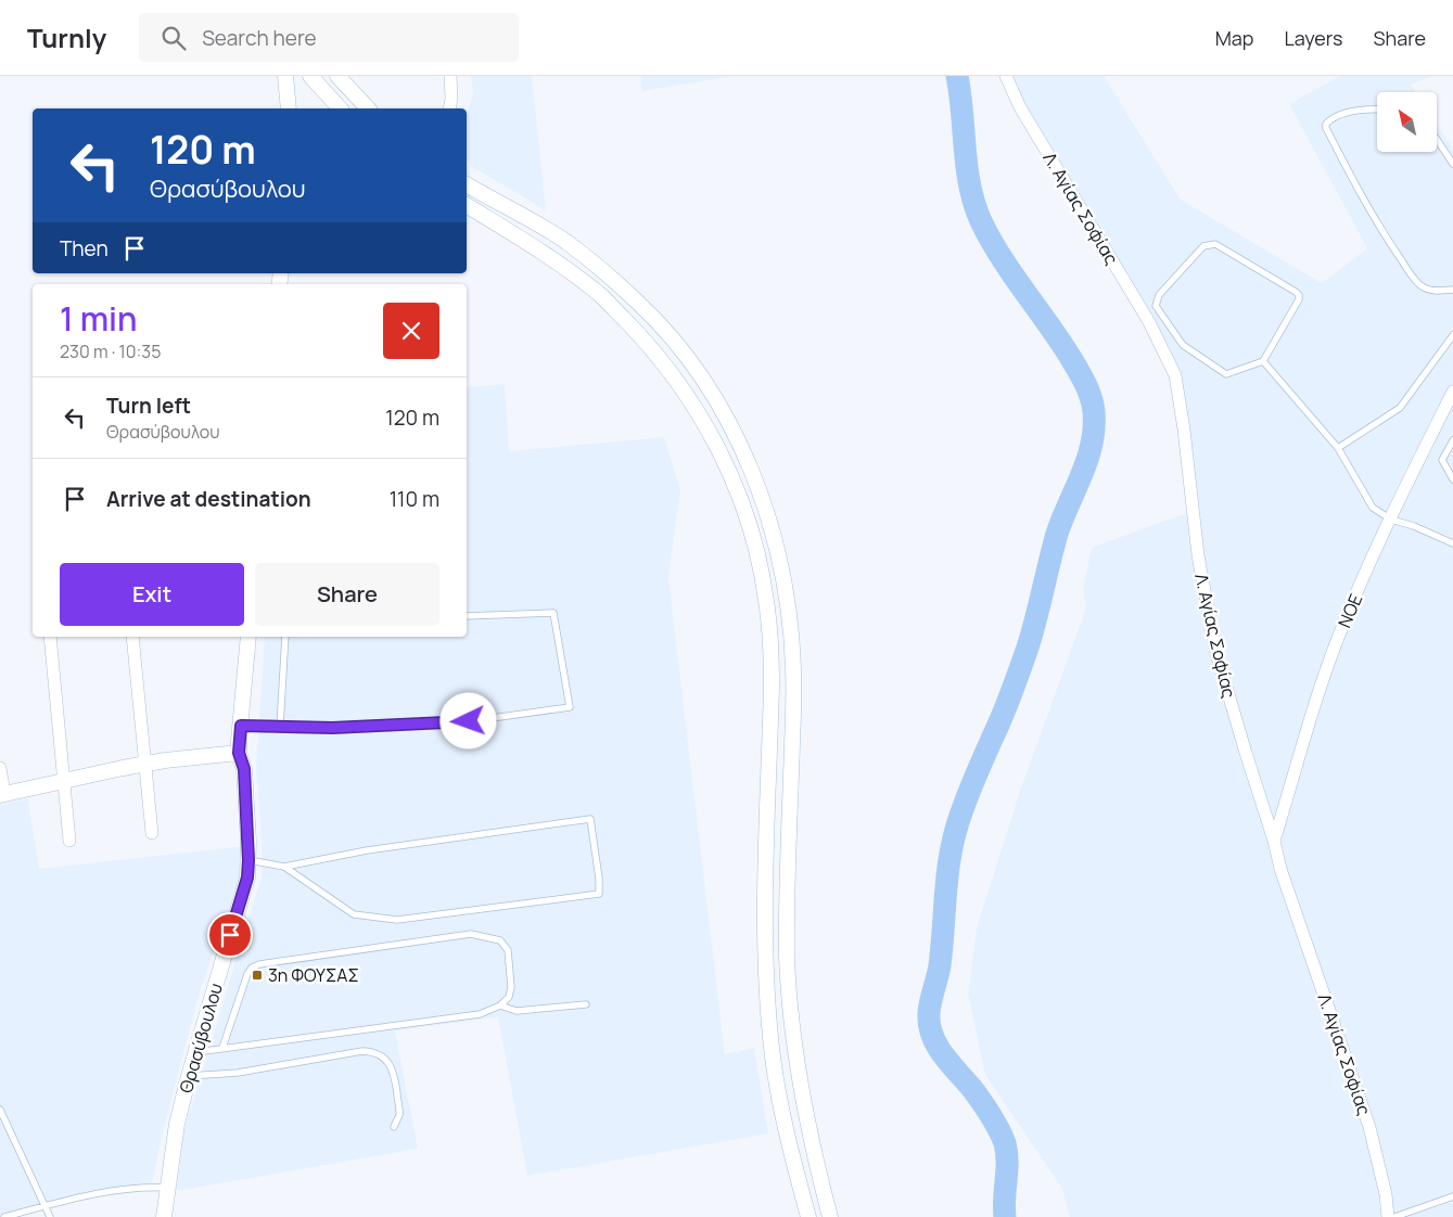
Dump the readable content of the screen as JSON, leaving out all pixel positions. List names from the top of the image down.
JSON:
{
  "streets": {
    "street": ["Λ. Αγίας Σοφίας", "NOE", "Θρασύβουλου"]
  },
  "crossings": [
    ["Λ. Αγίας Σοφίας", "NOE"]
  ],
  "places": {
    "transit": ["3η ΦΟΥΣΑΣ"]
  },
  "north": "top left",
  "page": {
    "header": "Turnly",
    "search": "Search here",
    "nav": ["Map", "Layers", "Share"],
    "turn": ["120 m", "Θρασύβουλου"],
    "then": "Then",
    "heading": ["1 min", "230 m · 10:35"],
    "list": [
      {
        "name": "Turn left",
        "note": "Θρασύβουλου",
        "value": "120 m"
      },
      {
        "name": "Arrive at destination",
        "value": "110 m"
      }
    ],
    "buttons": ["Exit", "Share"]
  }
}
